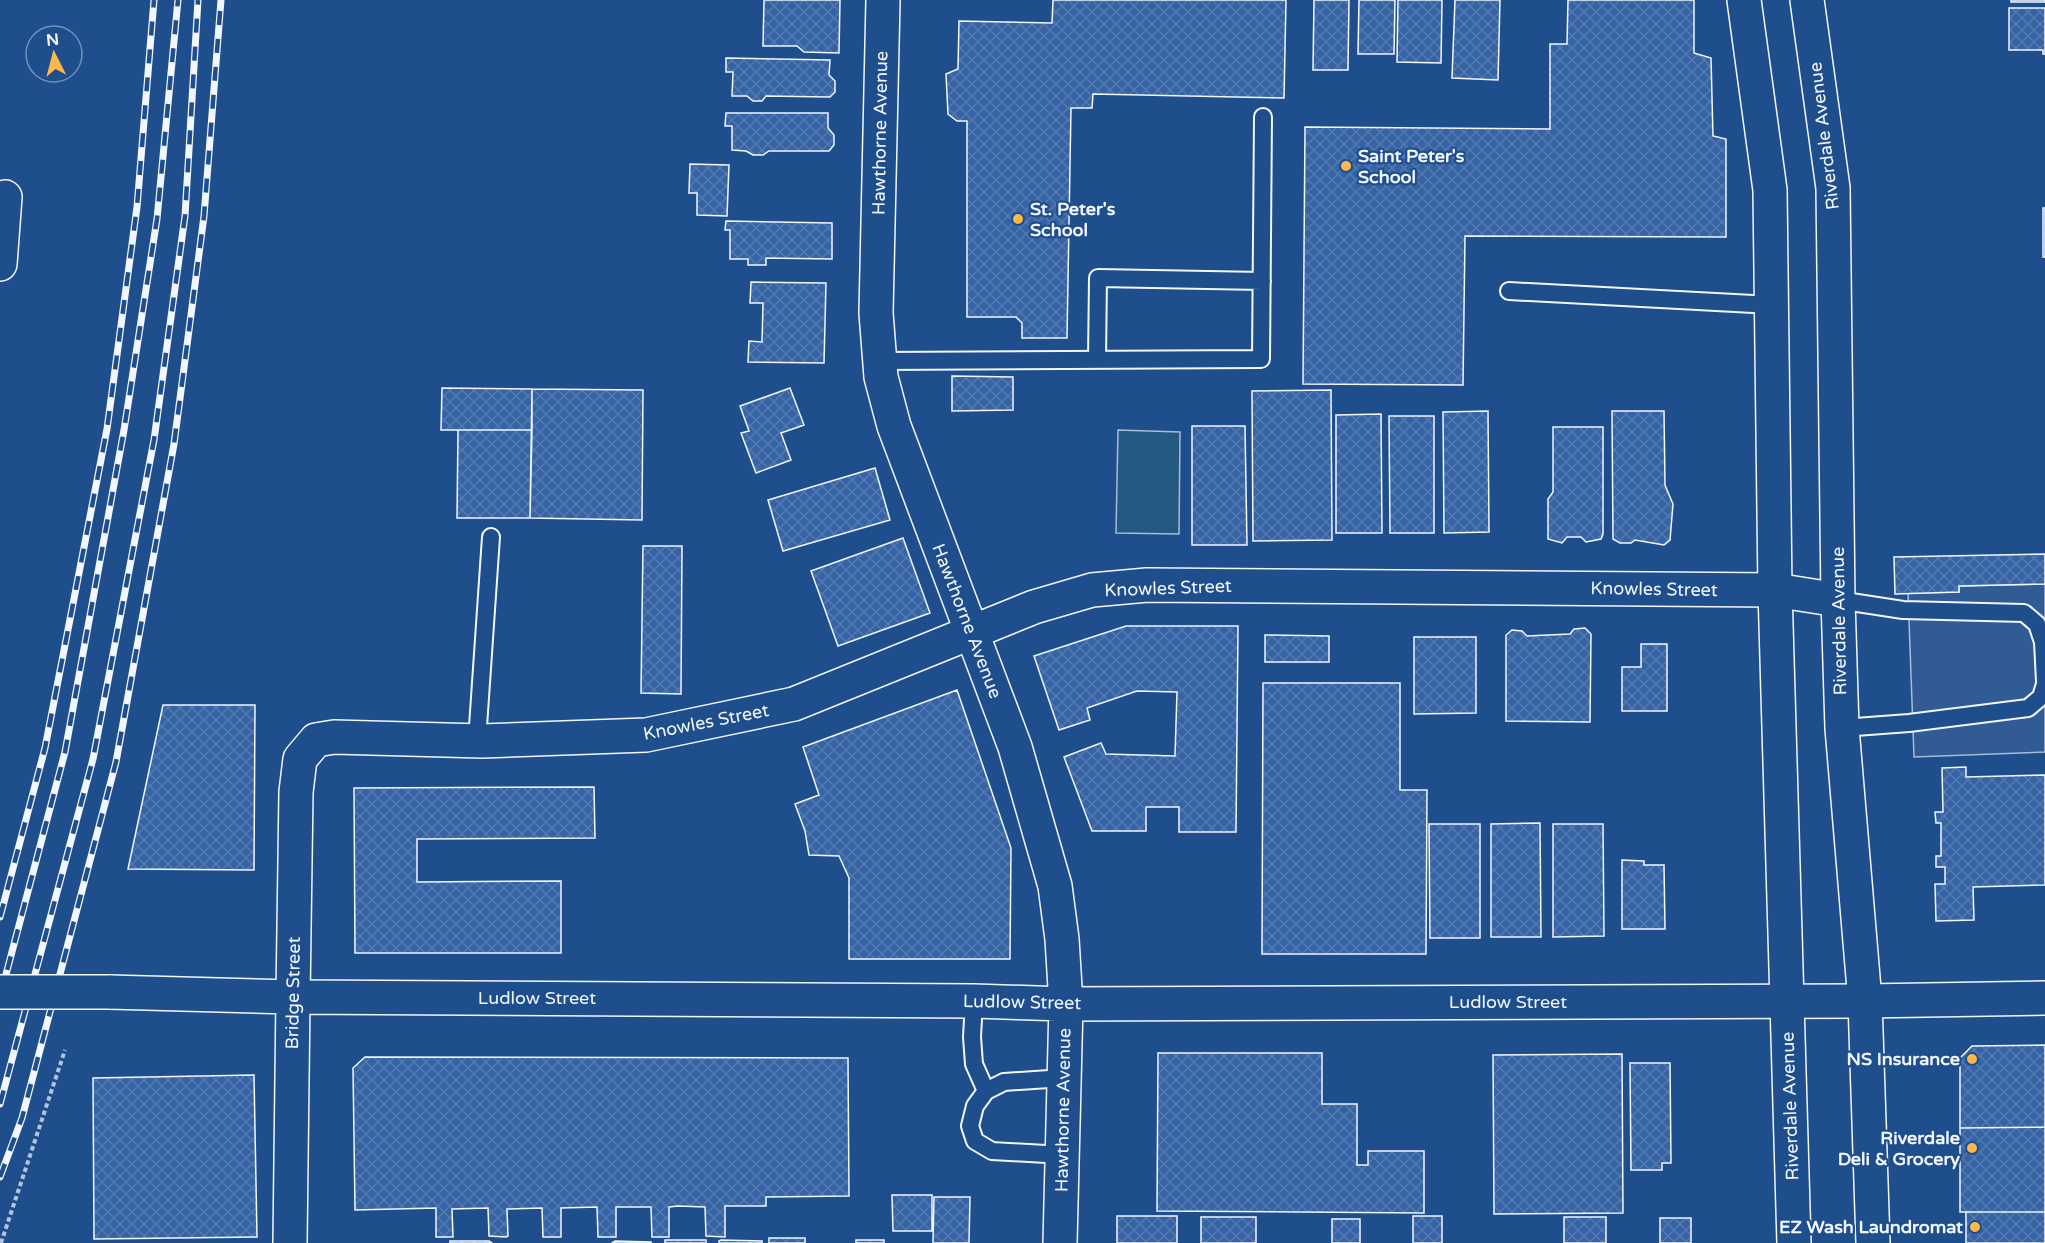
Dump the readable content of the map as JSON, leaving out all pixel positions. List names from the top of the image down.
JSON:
{
  "streets": {
    "street": [
      "Hawthorne Avenue",
      "Riverdale Avenue",
      "Knowles Street",
      "Bridge Street",
      "Ludlow Street"
    ]
  },
  "crossings": [
    ["Hawthorne Avenue", "Knowles Street"],
    ["Hawthorne Avenue", "Ludlow Street"],
    ["Riverdale Avenue", "Knowles Street"],
    ["Riverdale Avenue", "Ludlow Street"],
    ["Knowles Street", "Bridge Street"],
    ["Bridge Street", "Ludlow Street"]
  ],
  "places": [
    "Saint Peter's School",
    "St. Peter's School",
    "NS Insurance",
    "Riverdale Deli & Grocery",
    "EZ Wash Laundromat"
  ],
  "north": "top"
}
